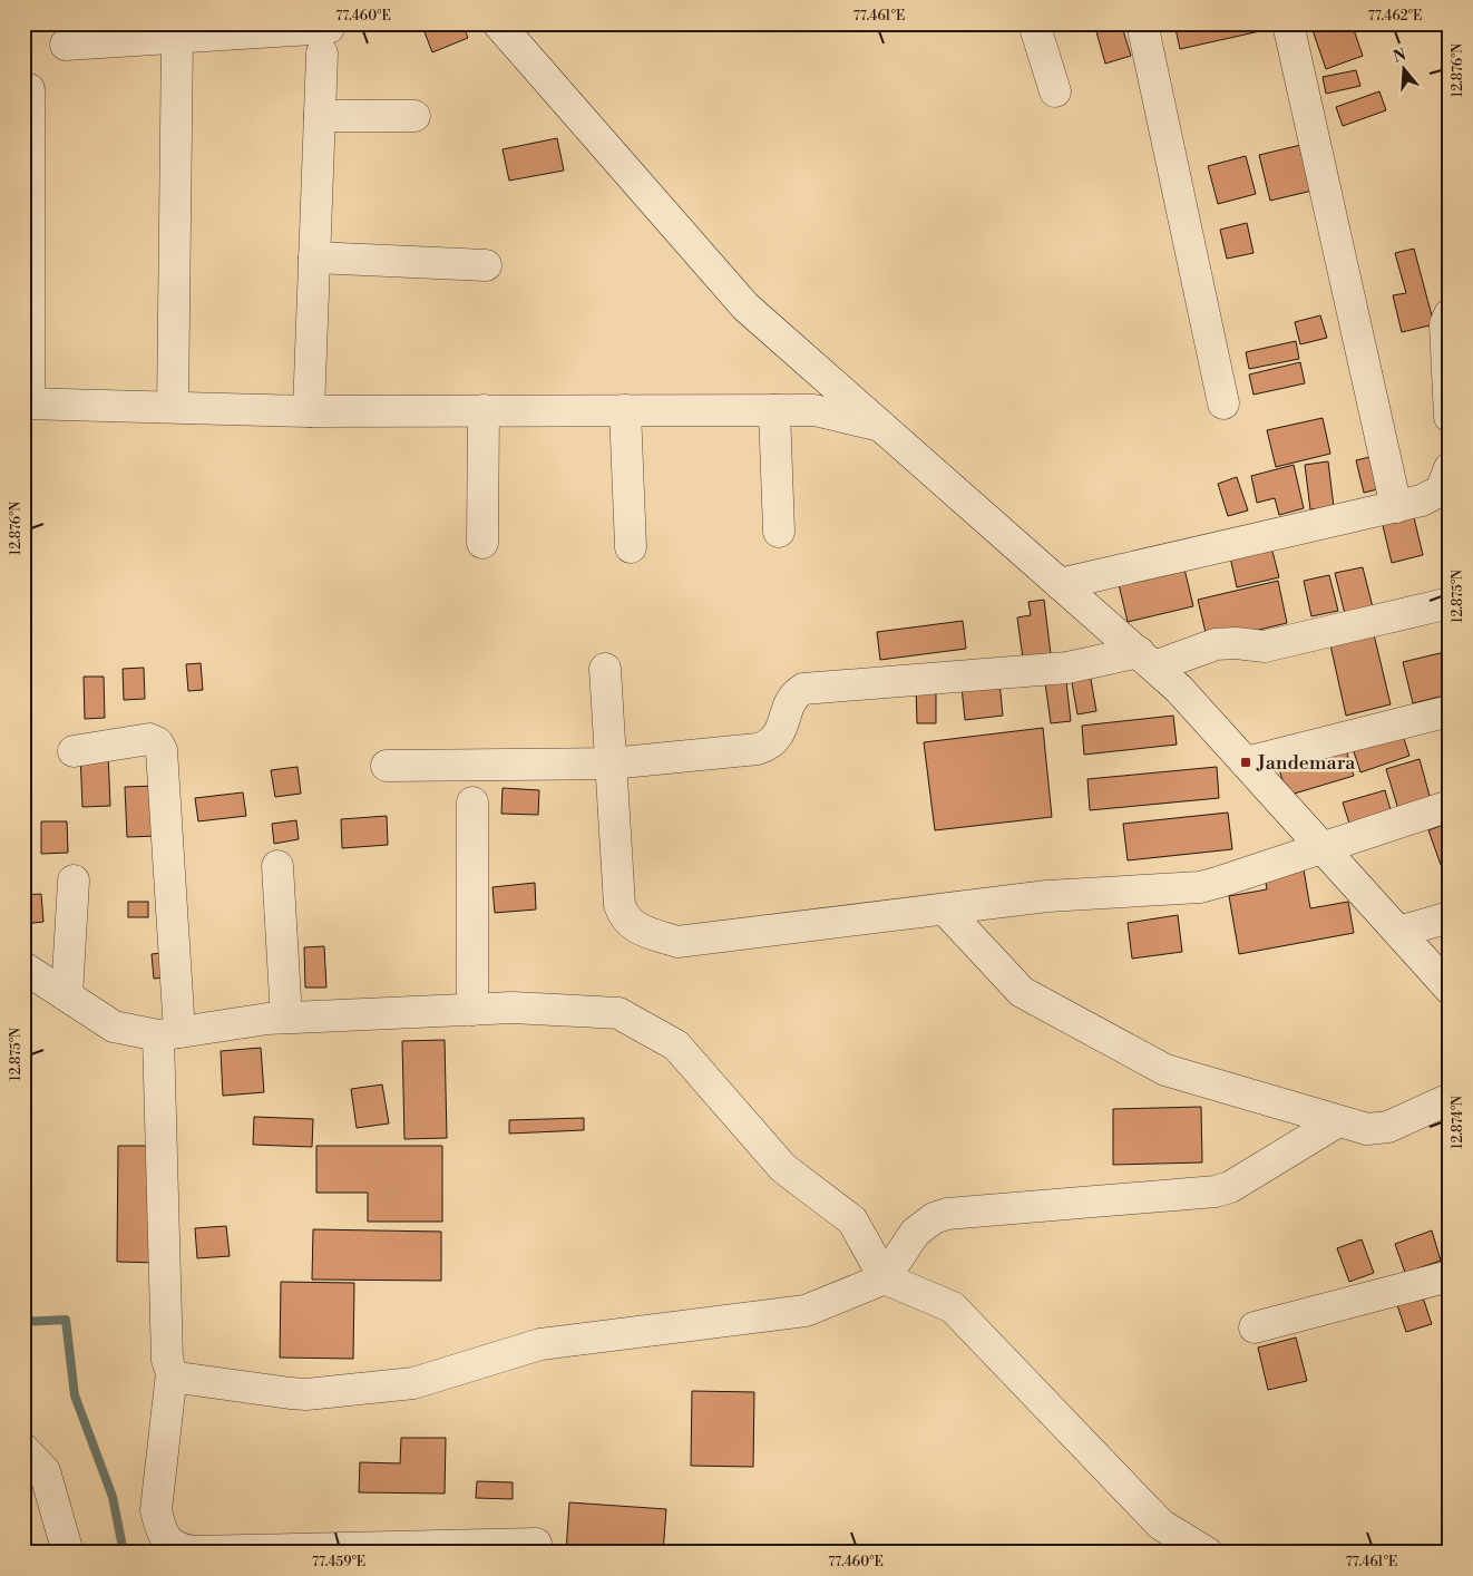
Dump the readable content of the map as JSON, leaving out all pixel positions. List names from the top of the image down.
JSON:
{
  "places": {
    "transit": ["Jandemara"]
  },
  "north": "top",
  "coordinates": [
    "77.460°E",
    "77.461°E",
    "77.462°E",
    "12.876°N",
    "12.875°N",
    "12.874°N",
    "77.459°E"
  ]
}
